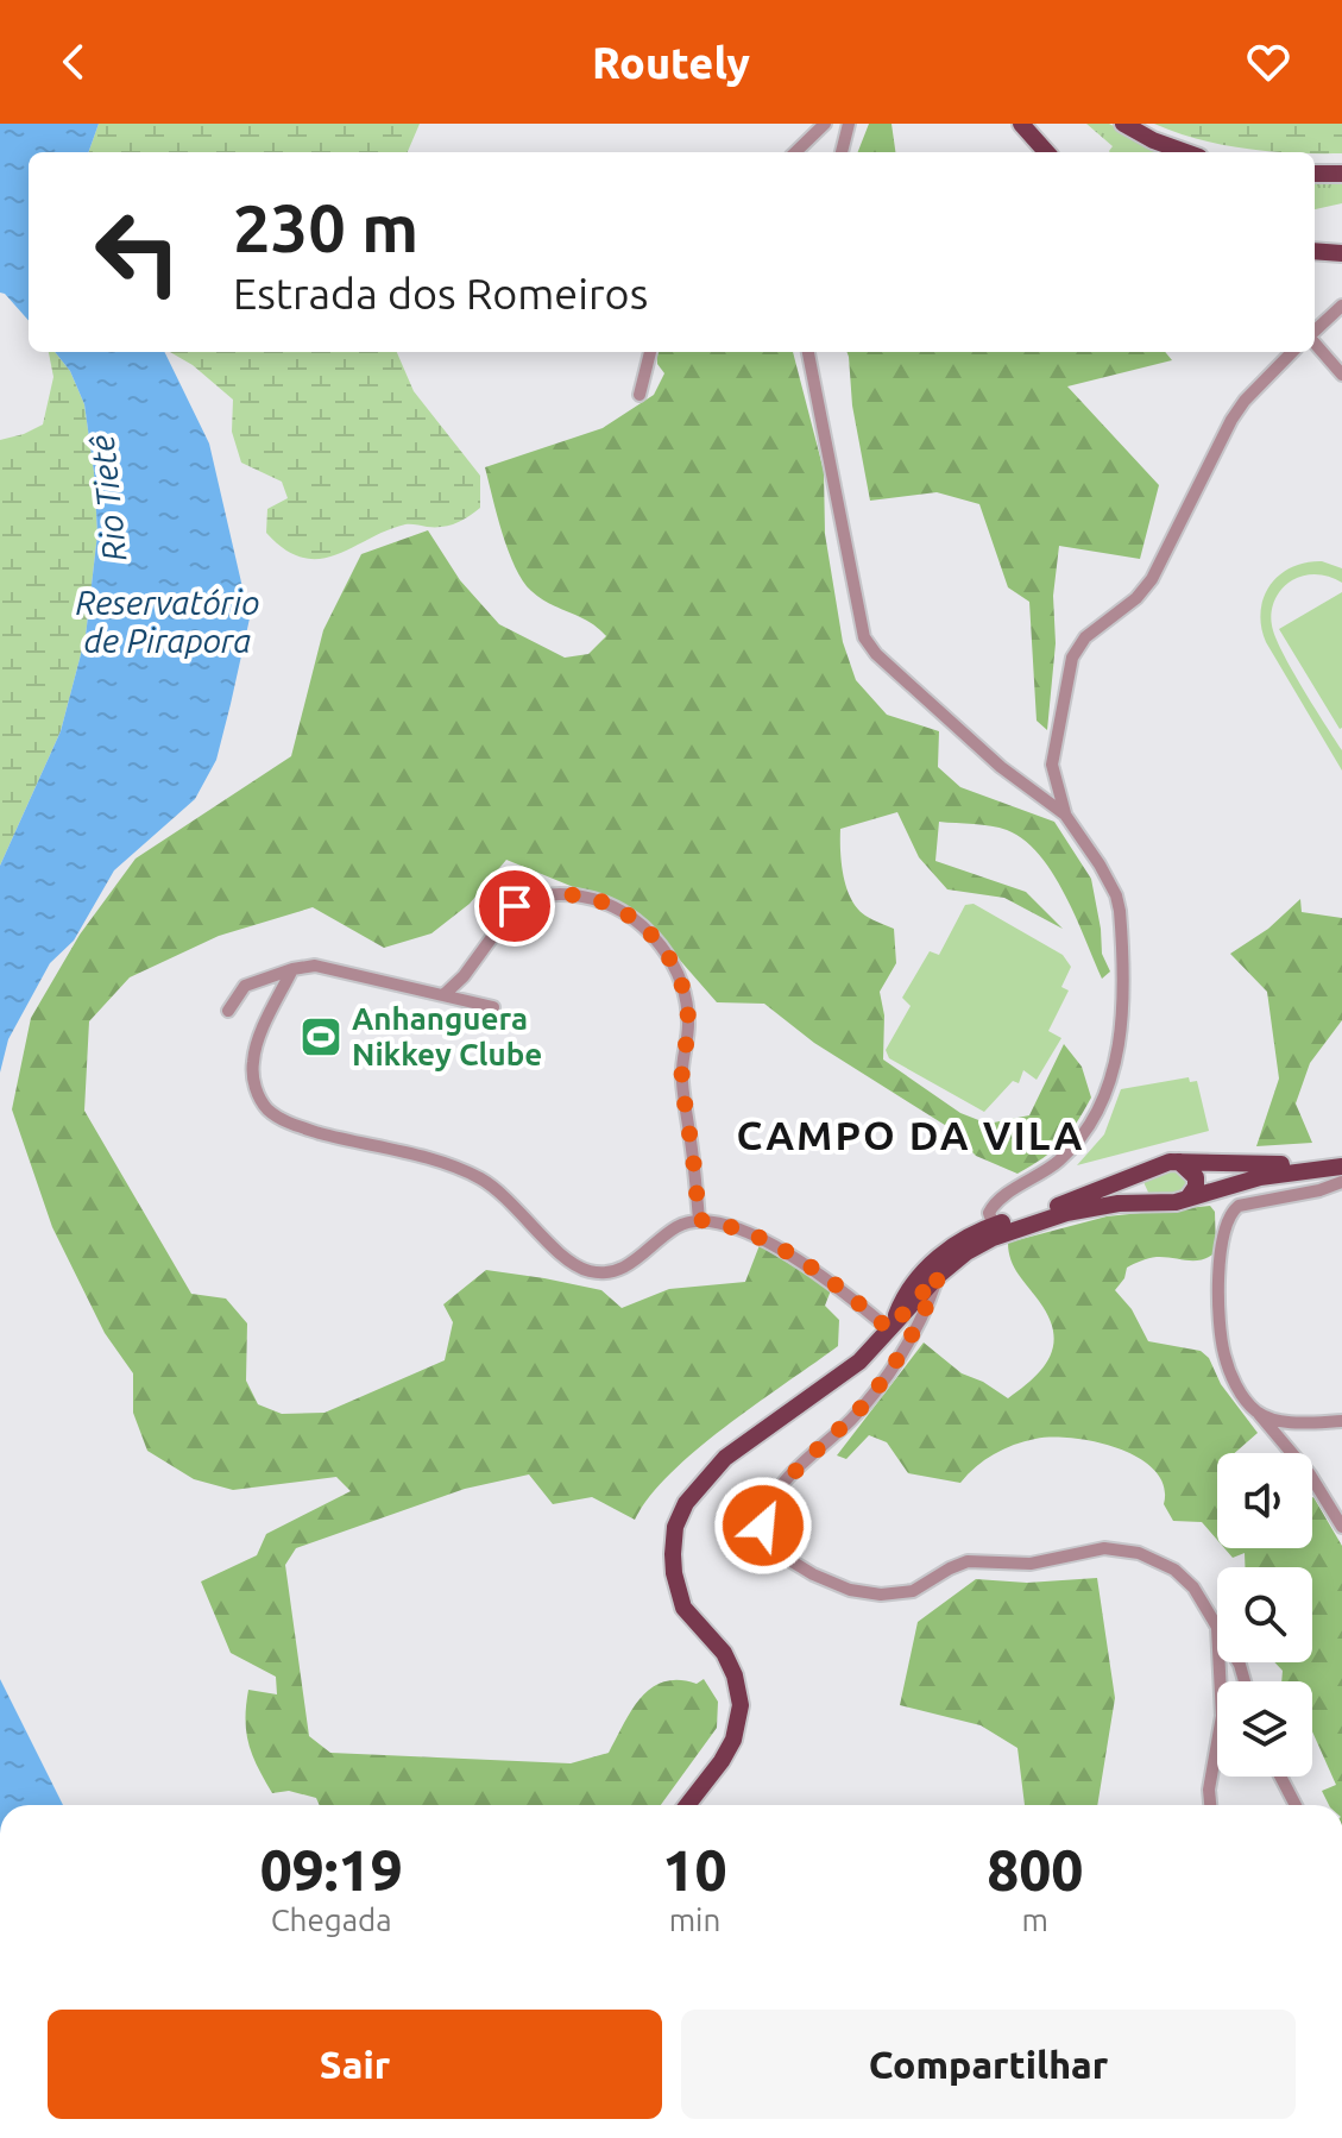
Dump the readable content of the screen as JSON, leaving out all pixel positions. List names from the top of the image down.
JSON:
{
  "districts": ["CAMPO DA VILA"],
  "water": ["Rio Tietê", "Reservatório de Pirapora"],
  "places": {
    "sports": ["Anhanguera Nikkey Clube"]
  },
  "page": {
    "header": "Routely",
    "turn": ["230 m", "Estrada dos Romeiros"],
    "eta": [
      "09:19",
      "Chegada",
      "10",
      "min",
      "800",
      "m"
    ],
    "buttons": ["Sair", "Compartilhar"]
  }
}
